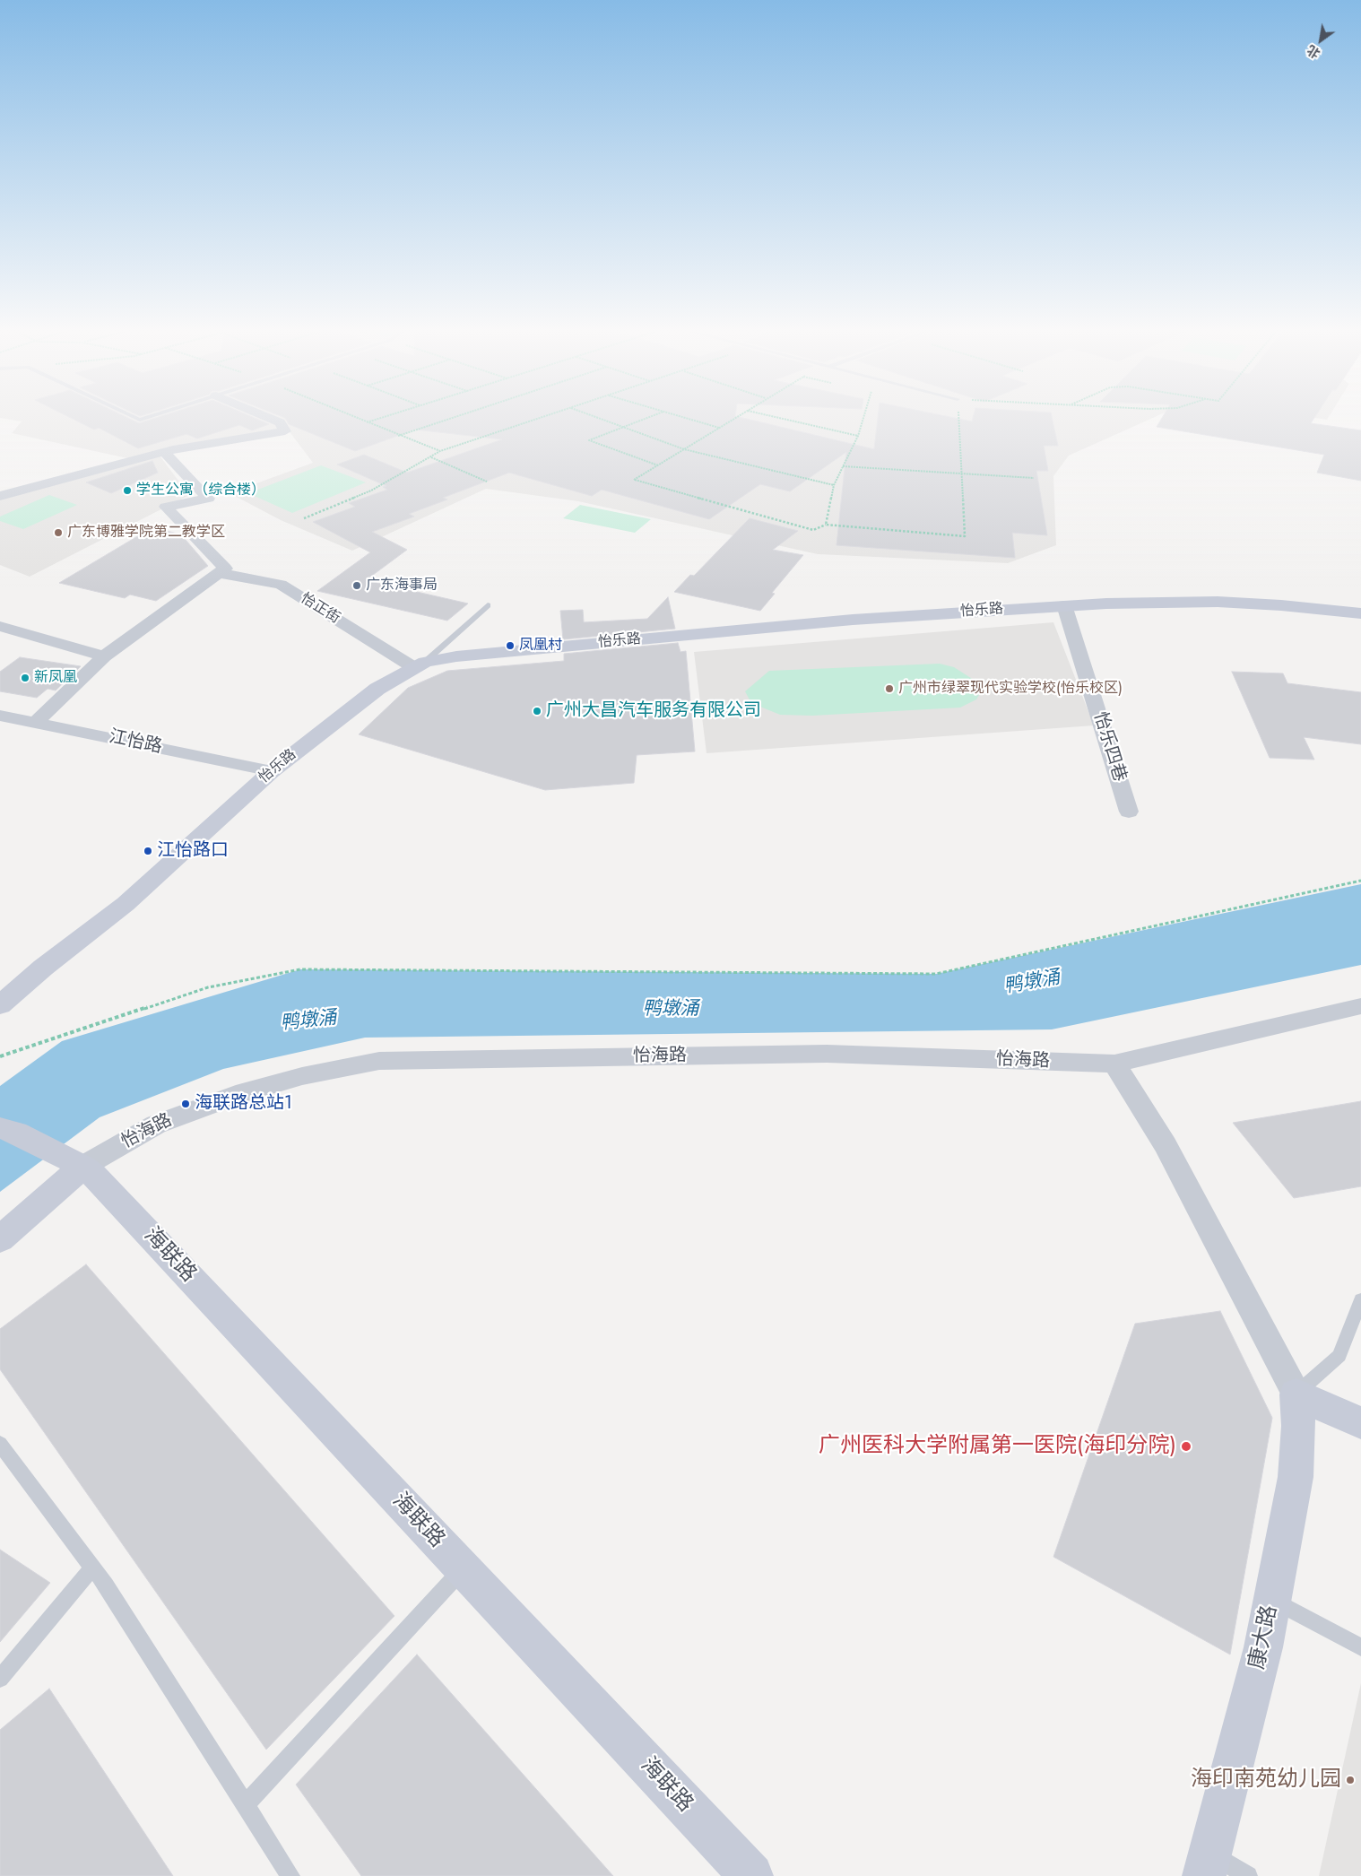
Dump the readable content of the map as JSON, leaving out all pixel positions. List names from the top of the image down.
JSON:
{
  "streets": {
    "street": [
      "怡正街",
      "怡乐路",
      "江怡路",
      "怡乐四巷",
      "怡海路",
      "海联路",
      "康大路"
    ]
  },
  "crossings": [
    ["怡正街", "怡乐路"],
    ["怡乐路", "江怡路"],
    ["怡乐路", "怡乐四巷"],
    ["怡海路", "海联路"]
  ],
  "water": ["鸭墩涌"],
  "places": [
    "学生公寓（综合楼）",
    "广东博雅学院第二教学区",
    "广东海事局",
    "凤凰村",
    "新凤凰",
    "广州市绿翠现代实验学校(怡乐校区)",
    "广州大昌汽车服务有限公司",
    "江怡路口",
    "海联路总站1",
    "广州医科大学附属第一医院(海印分院)",
    "海印南苑幼儿园"
  ],
  "north": "bottom left"
}
